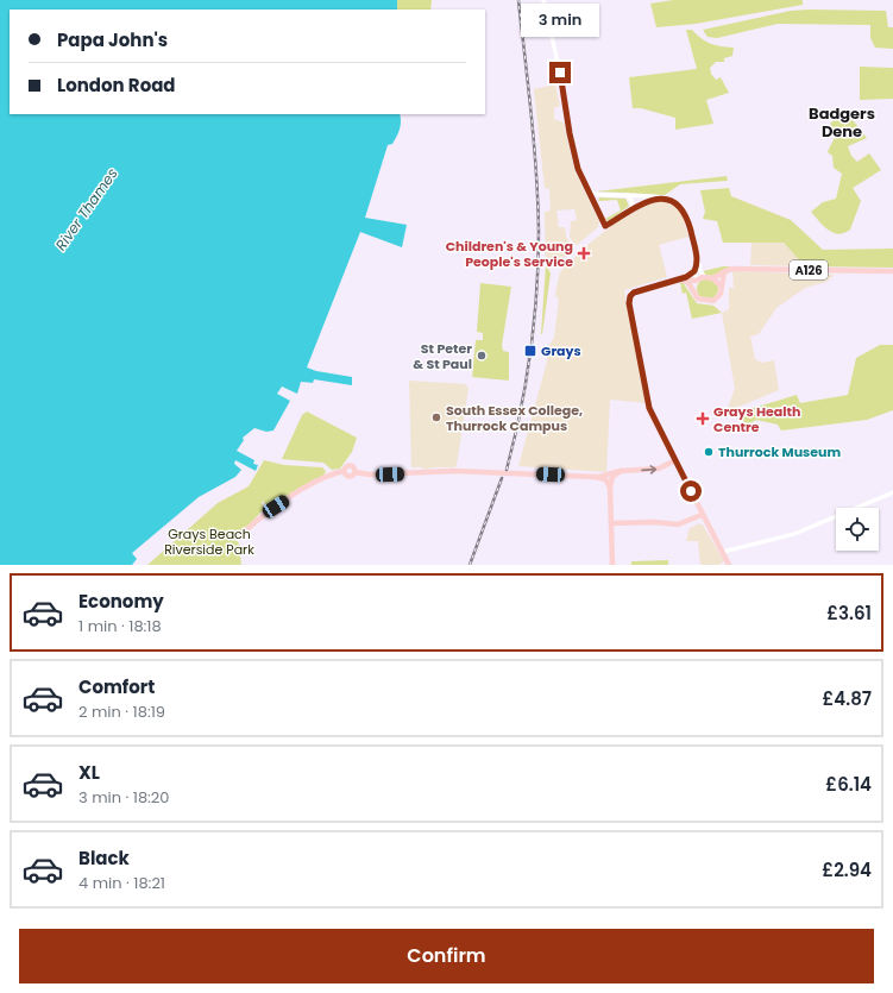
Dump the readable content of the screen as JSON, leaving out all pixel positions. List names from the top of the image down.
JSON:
{
  "streets": {
    "main road": ["A126"]
  },
  "districts": ["Badgers Dene"],
  "water": ["River Thames"],
  "parks": ["Grays Beach Riverside Park"],
  "places": {
    "health": ["Children's & Young People's Service", "Grays Health Centre"],
    "transit": ["Grays"],
    "other": ["St Peter & St Paul", "South Essex College, Thurrock Campus", "Thurrock Museum"]
  },
  "page": {
    "bubble": "3 min",
    "banner": ["Papa John's", "London Road"],
    "list": [
      {
        "name": "Economy",
        "note": "1 min · 18:18",
        "value": "£3.61"
      },
      {
        "name": "Comfort",
        "note": "2 min · 18:19",
        "value": "£4.87"
      },
      {
        "name": "XL",
        "note": "3 min · 18:20",
        "value": "£6.14"
      },
      {
        "name": "Black",
        "note": "4 min · 18:21",
        "value": "£2.94"
      }
    ],
    "buttons": "Confirm"
  }
}
